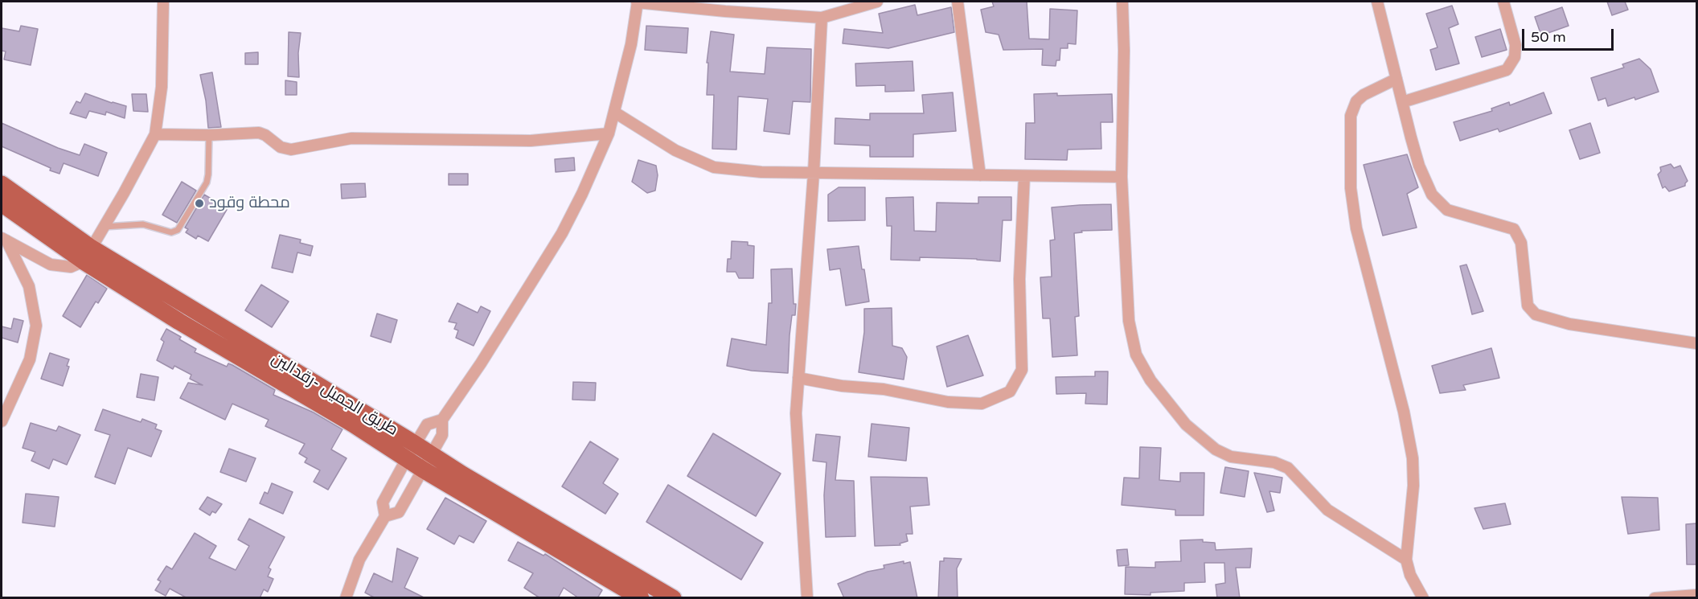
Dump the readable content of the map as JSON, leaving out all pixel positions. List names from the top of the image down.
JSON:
{
  "streets": {
    "main road": ["طريق الجميل -رقدالين"]
  },
  "places": ["محطة وقود"],
  "scale_bar": "50 m"
}
